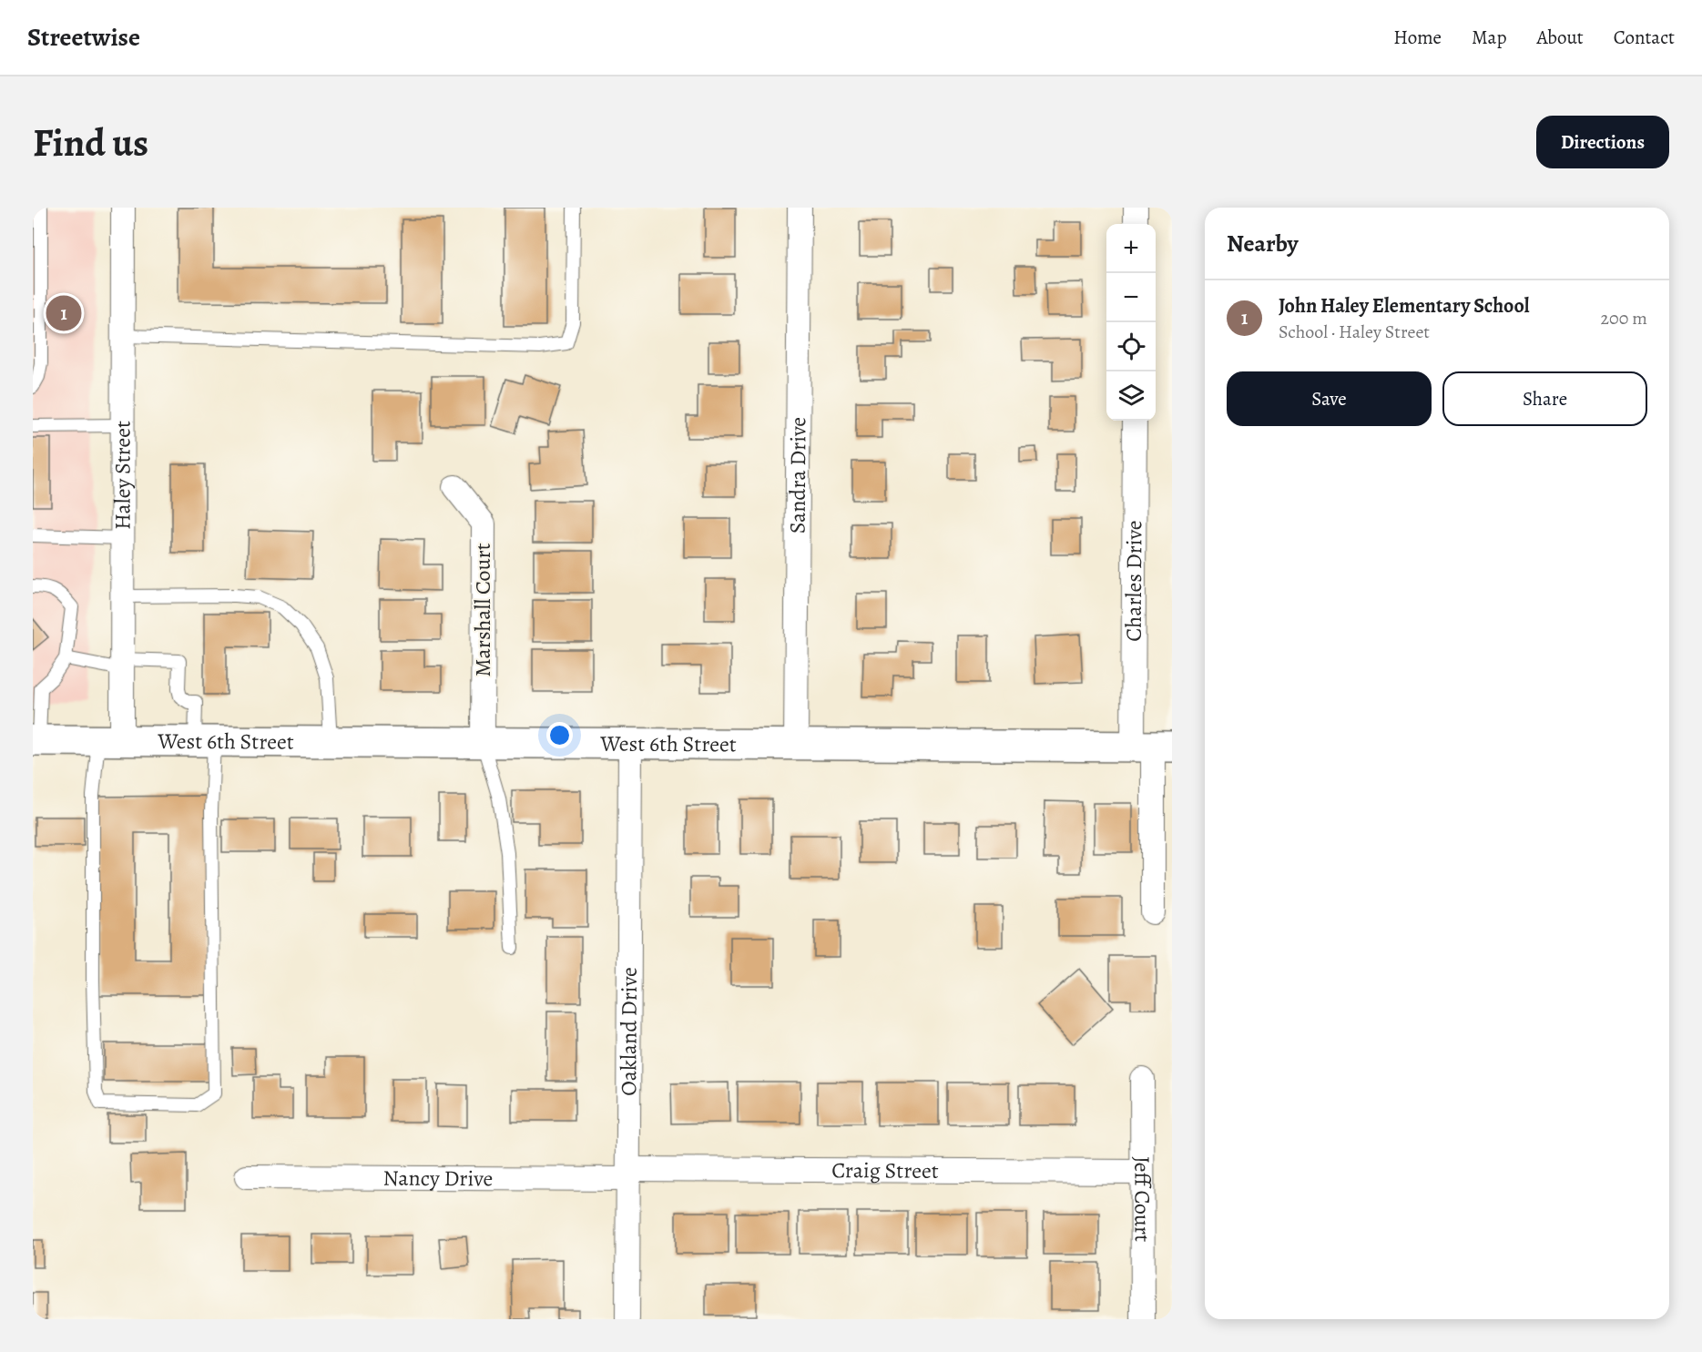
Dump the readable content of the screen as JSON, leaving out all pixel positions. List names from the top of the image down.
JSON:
{
  "streets": {
    "street": [
      "Haley Street",
      "Sandra Drive",
      "Charles Drive",
      "Marshall Court",
      "West 6th Street",
      "Oakland Drive",
      "Craig Street",
      "Nancy Drive",
      "Jeff Court"
    ]
  },
  "crossings": [
    ["Haley Street", "West 6th Street"],
    ["Sandra Drive", "West 6th Street"],
    ["Charles Drive", "West 6th Street"],
    ["Marshall Court", "West 6th Street"],
    ["West 6th Street", "Oakland Drive"],
    ["Oakland Drive", "Craig Street"],
    ["Oakland Drive", "Nancy Drive"],
    ["Craig Street", "Nancy Drive"],
    ["Craig Street", "Jeff Court"]
  ],
  "page": {
    "header": "Streetwise",
    "nav": [
      "Home",
      "Map",
      "About",
      "Contact"
    ],
    "buttons": [
      "Directions",
      ["Save", "Share"]
    ],
    "title": "Find us",
    "heading": "Nearby",
    "map_buttons": ["+", "−"],
    "list": [
      {
        "mark": "1",
        "name": "John Haley Elementary School",
        "note": "School · Haley Street",
        "value": "200 m"
      }
    ],
    "pins": "1"
  }
}
